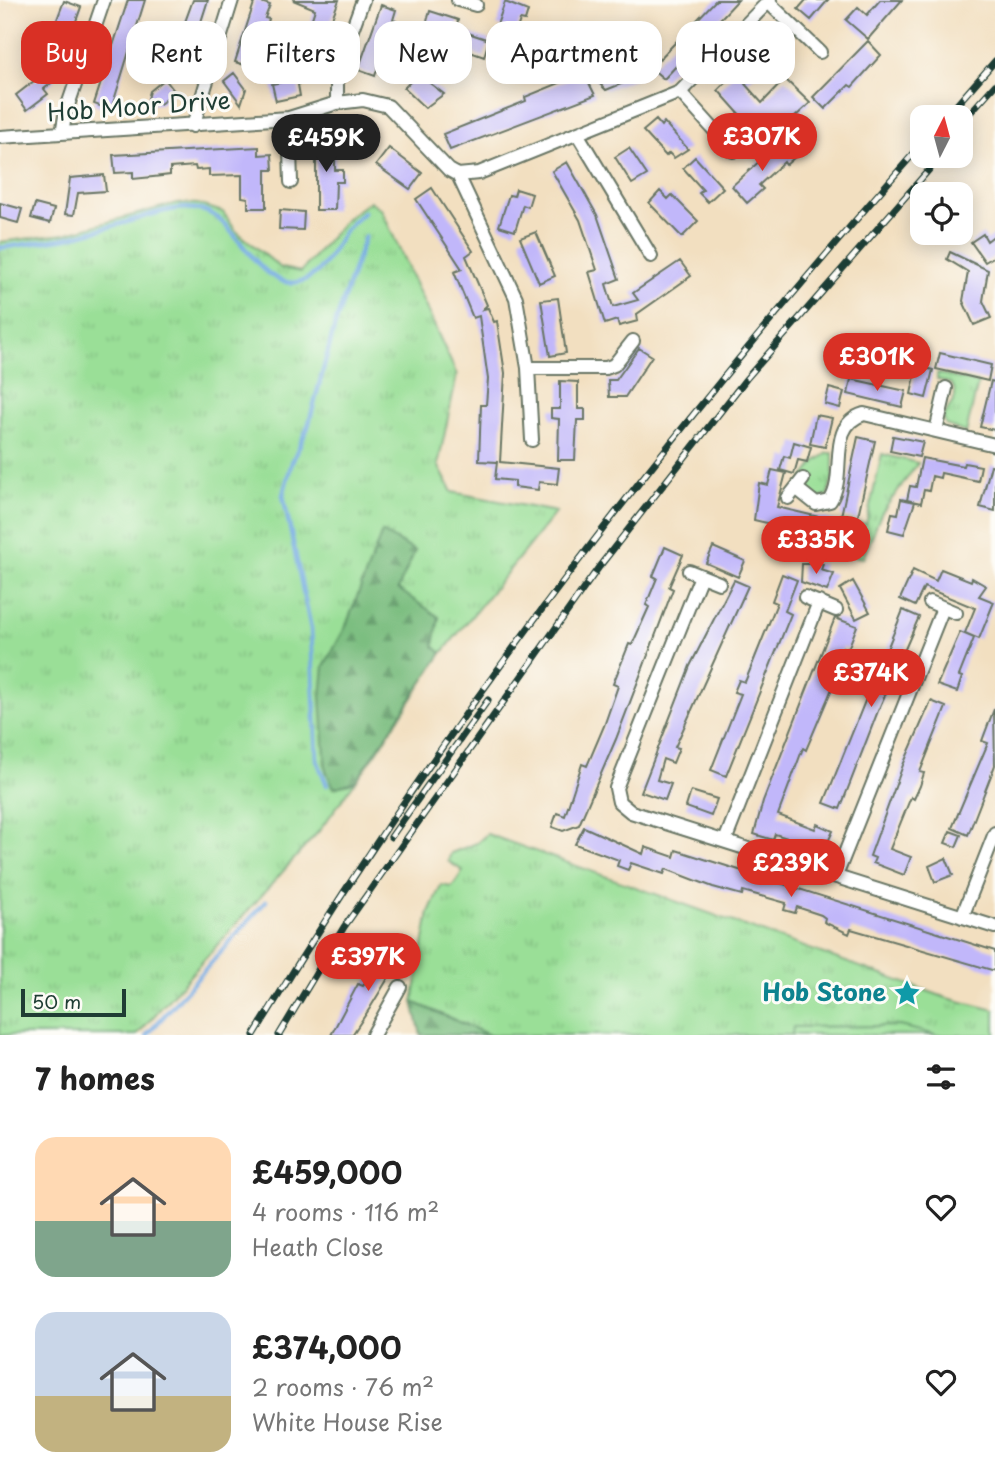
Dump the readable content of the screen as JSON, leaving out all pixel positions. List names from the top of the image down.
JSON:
{
  "streets": {
    "street": ["Hob Moor Drive"]
  },
  "places": {
    "place": ["Hob Stone"]
  },
  "scale_bar": "50 m",
  "north": "top",
  "page": {
    "chip": [
      "Buy",
      "Rent",
      "Filters",
      "New",
      "Apartment",
      "House"
    ],
    "price": [
      "£307K",
      "£459K",
      "£301K",
      "£335K",
      "£374K",
      "£239K",
      "£397K"
    ],
    "scale": "50 m",
    "heading": "7 homes",
    "list": [
      {
        "name": "£459,000",
        "note": "4 rooms · 116 m² · Heath Close"
      },
      {
        "name": "£374,000",
        "note": "2 rooms · 76 m² · White House Rise"
      }
    ]
  }
}
